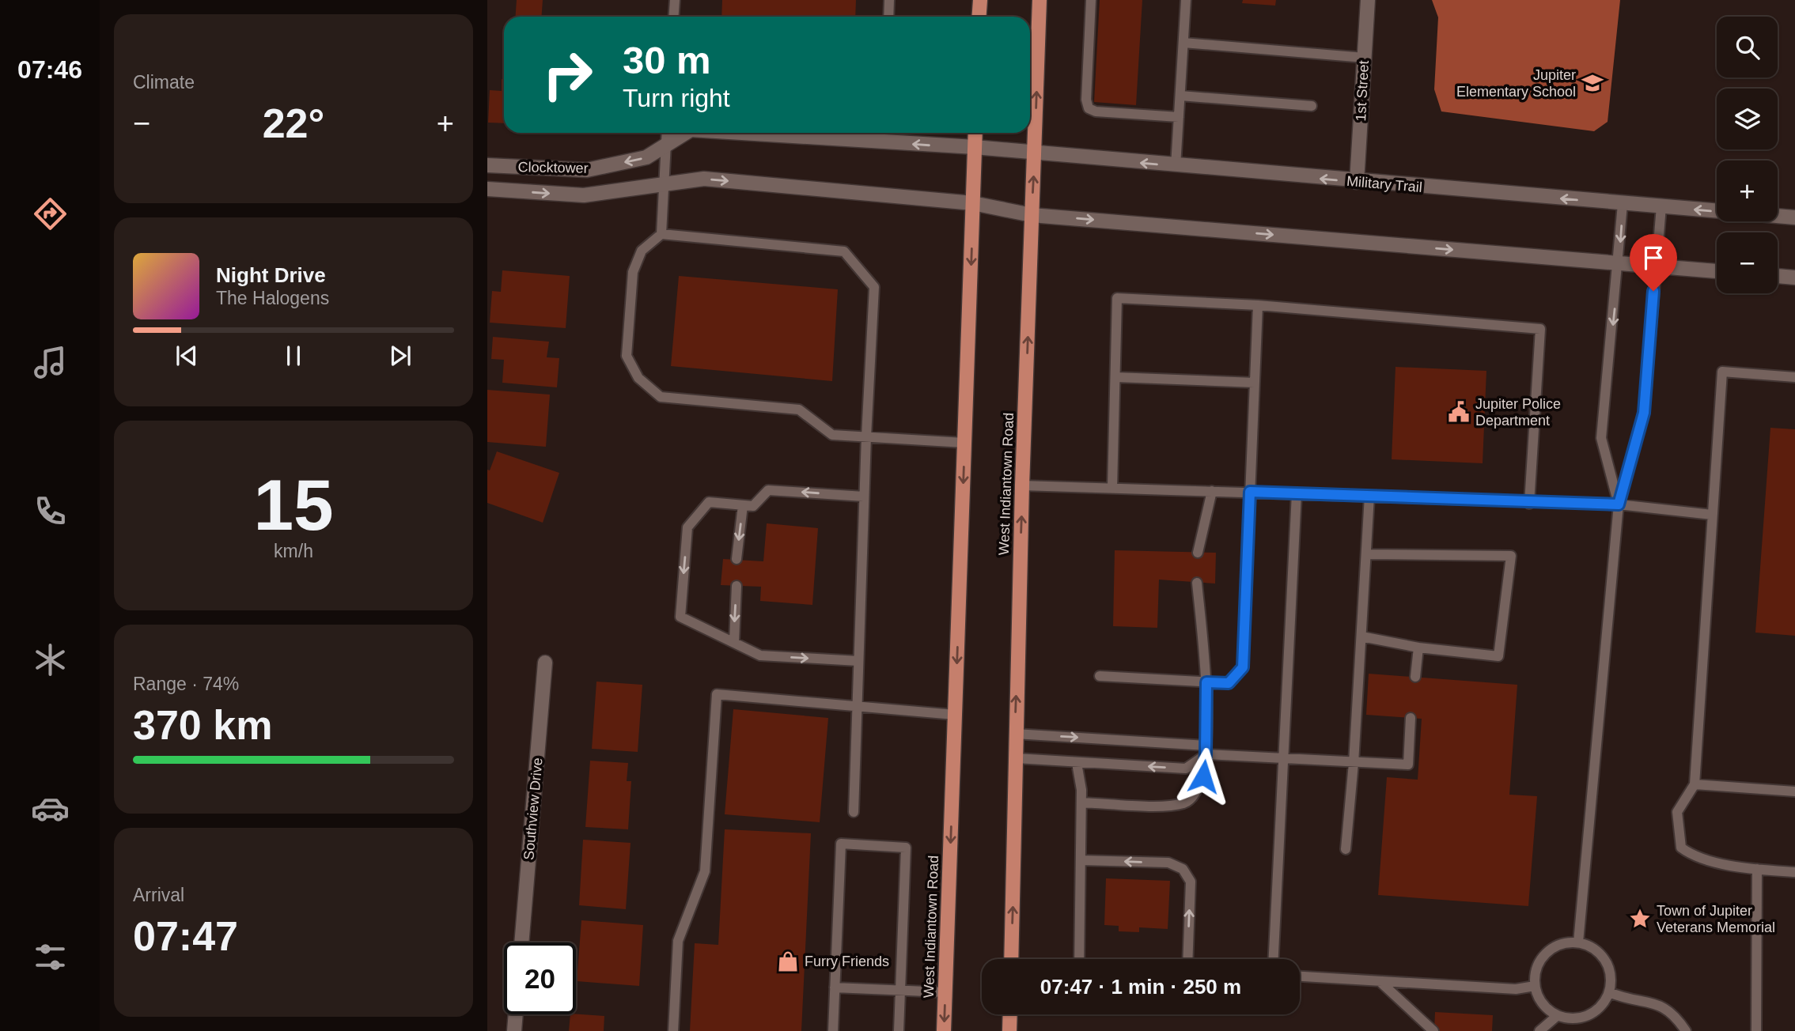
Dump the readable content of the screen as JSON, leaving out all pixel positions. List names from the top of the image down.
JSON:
{
  "streets": {
    "main road": [
      "1st Street",
      "Clocktower",
      "Military Trail",
      "West Indiantown Road",
      "Southview Drive"
    ]
  },
  "crossings": [
    ["1st Street", "Military Trail"],
    ["Clocktower", "Military Trail"],
    ["Clocktower", "West Indiantown Road"],
    ["Military Trail", "West Indiantown Road"]
  ],
  "places": {
    "school or university": ["Jupiter Elementary School"],
    "public building": ["Jupiter Police Department"],
    "place": ["Town of Jupiter Veterans Memorial"],
    "shop": ["Furry Friends"]
  },
  "page": {
    "tabs": "07:46",
    "tile": [
      "Climate",
      ["15", "km/h"],
      ["Range · 74%", "370 km"],
      ["Arrival", "07:47"]
    ],
    "map_buttons": ["+", "−"],
    "turn": ["30 m", "Turn right"],
    "heat": ["−", "22°", "+"],
    "song": ["Night Drive", "The Halogens"],
    "limit": "20",
    "trip": "07:47 · 1 min · 250 m"
  }
}
